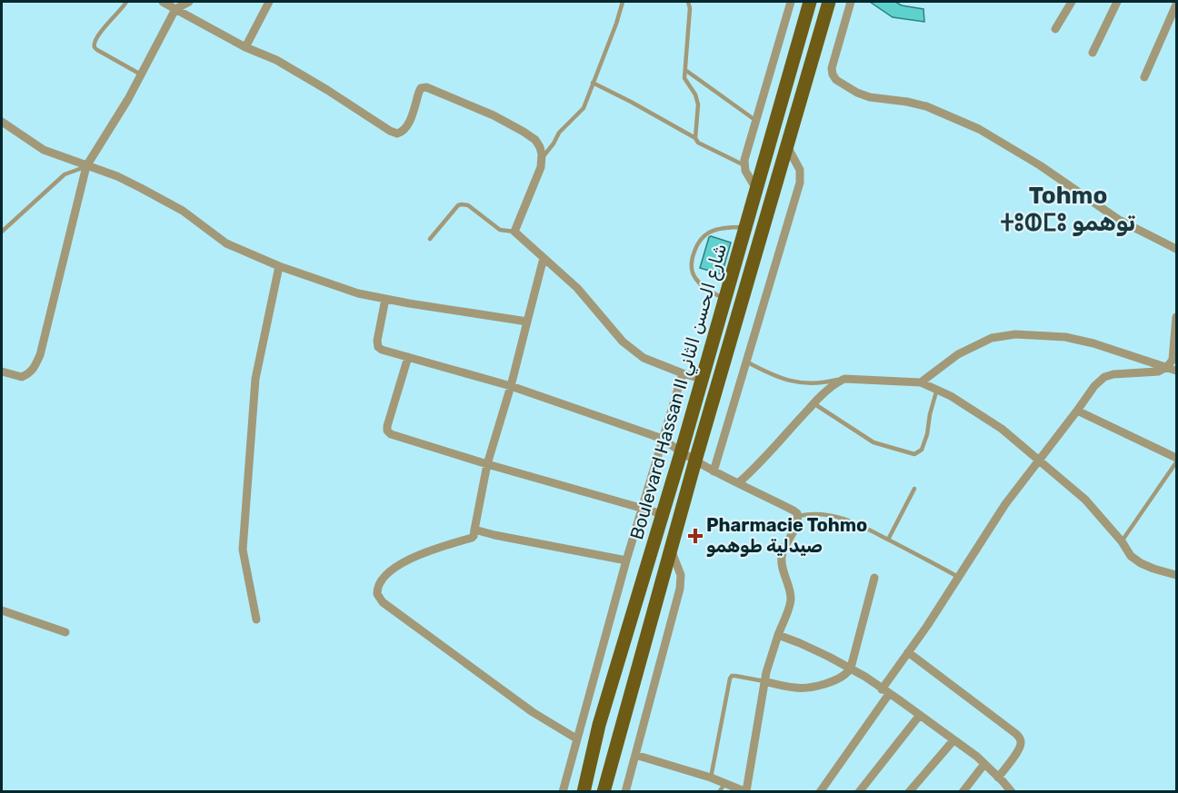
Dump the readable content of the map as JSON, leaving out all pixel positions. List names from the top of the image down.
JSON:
{
  "streets": {
    "main road": ["Boulevard Hassan II شارع الحسن الثاني"]
  },
  "districts": ["Tohmo ⵜⵓⵀⵎⵓ توهمو"],
  "places": {
    "health": ["Pharmacie Tohmo صيدلية طوهمو"]
  }
}
